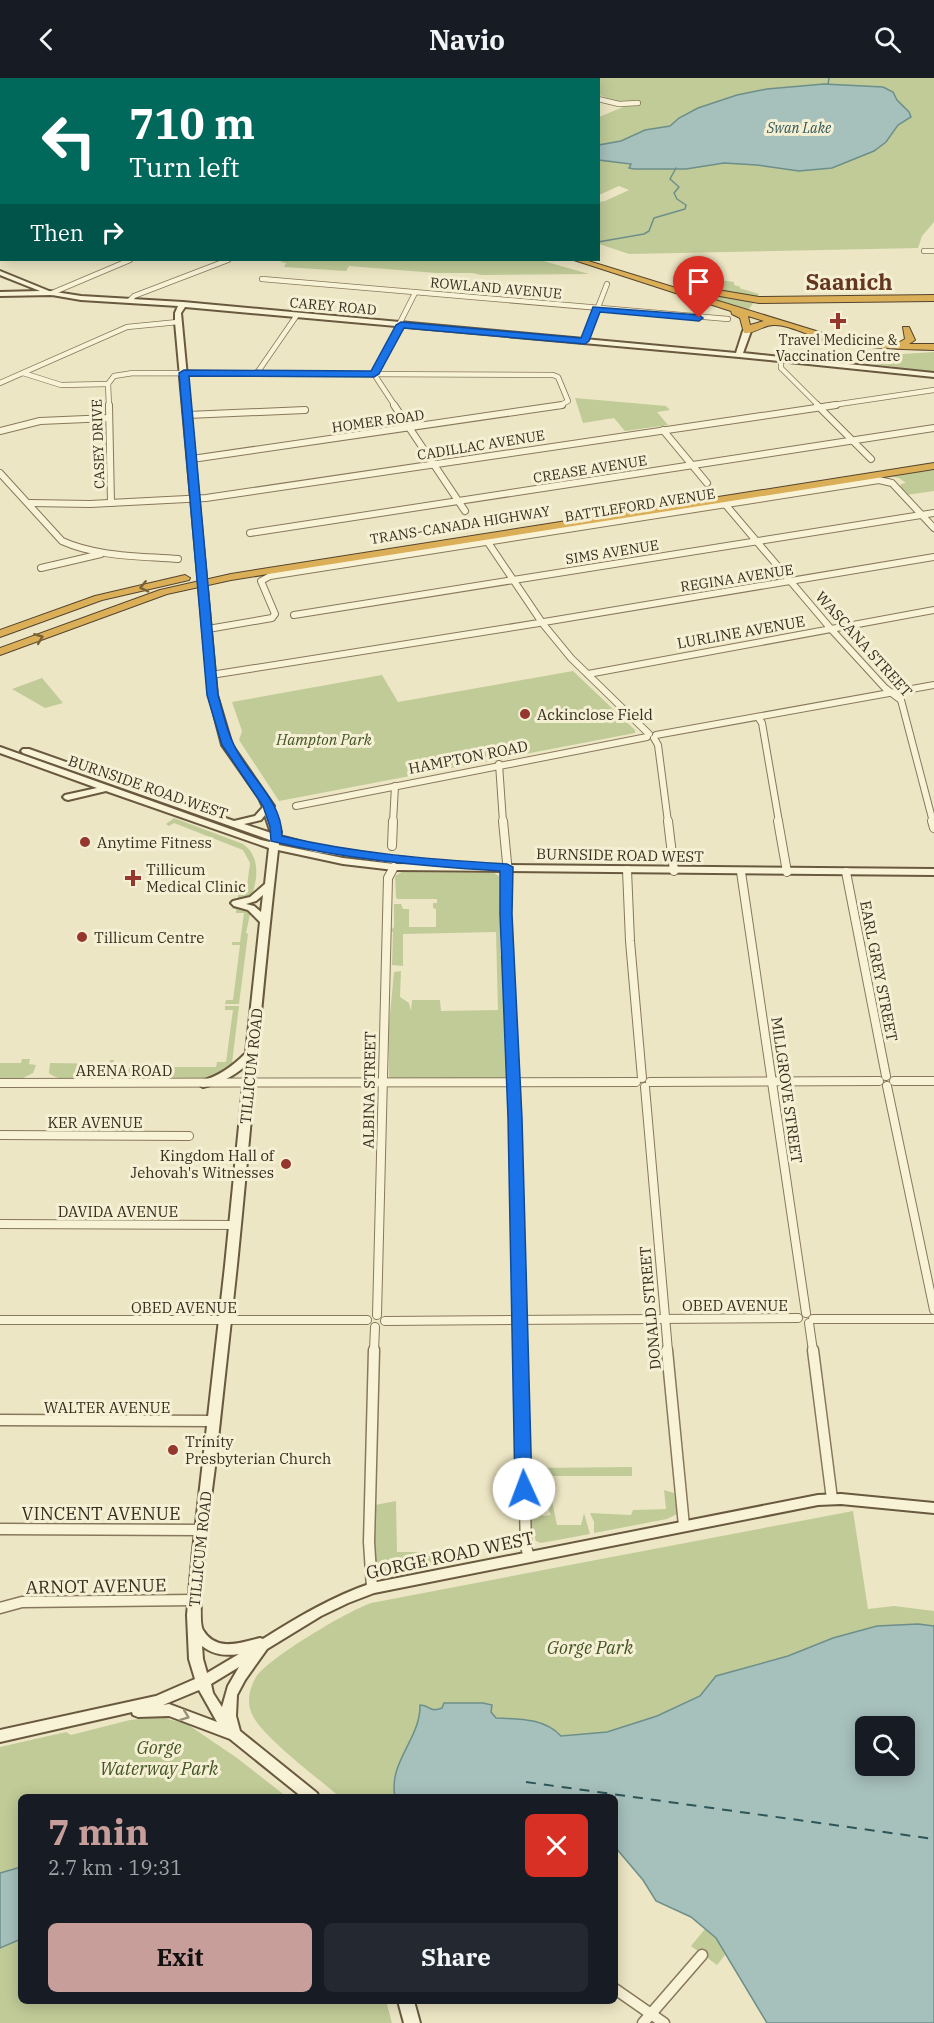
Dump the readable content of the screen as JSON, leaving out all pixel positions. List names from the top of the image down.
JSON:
{
  "streets": {
    "highway": ["TRANS-CANADA HIGHWAY"],
    "main road": [
      "CAREY ROAD",
      "BURNSIDE ROAD WEST",
      "TILLICUM ROAD",
      "GORGE ROAD WEST"
    ],
    "street": [
      "ROWLAND AVENUE",
      "HOMER ROAD",
      "CASEY DRIVE",
      "CADILLAC AVENUE",
      "CREASE AVENUE",
      "BATTLEFORD AVENUE",
      "SIMS AVENUE",
      "REGINA AVENUE",
      "LURLINE AVENUE",
      "WASCANA STREET",
      "HAMPTON ROAD",
      "EARL GREY STREET",
      "ARENA ROAD",
      "ALBINA STREET",
      "MILLGROVE STREET",
      "KER AVENUE",
      "DAVIDA AVENUE",
      "OBED AVENUE",
      "DONALD STREET",
      "WALTER AVENUE",
      "VINCENT AVENUE",
      "ARNOT AVENUE"
    ]
  },
  "crossings": [
    ["CAREY ROAD", "TILLICUM ROAD"],
    ["HOMER ROAD", "TILLICUM ROAD"],
    ["CASEY DRIVE", "CADILLAC AVENUE"],
    ["CADILLAC AVENUE", "TILLICUM ROAD"],
    ["BATTLEFORD AVENUE", "SIMS AVENUE"],
    ["BATTLEFORD AVENUE", "WASCANA STREET"],
    ["BATTLEFORD AVENUE", "TILLICUM ROAD"],
    ["TRANS-CANADA HIGHWAY", "TILLICUM ROAD"],
    ["SIMS AVENUE", "WASCANA STREET"],
    ["REGINA AVENUE", "WASCANA STREET"],
    ["REGINA AVENUE", "TILLICUM ROAD"],
    ["LURLINE AVENUE", "WASCANA STREET"],
    ["WASCANA STREET", "HAMPTON ROAD"],
    ["BURNSIDE ROAD WEST", "EARL GREY STREET"],
    ["BURNSIDE ROAD WEST", "TILLICUM ROAD"],
    ["BURNSIDE ROAD WEST", "ALBINA STREET"],
    ["BURNSIDE ROAD WEST", "MILLGROVE STREET"],
    ["BURNSIDE ROAD WEST", "DONALD STREET"],
    ["EARL GREY STREET", "ARENA ROAD"],
    ["TILLICUM ROAD", "ARENA ROAD"],
    ["TILLICUM ROAD", "DAVIDA AVENUE"],
    ["TILLICUM ROAD", "OBED AVENUE"],
    ["TILLICUM ROAD", "WALTER AVENUE"],
    ["TILLICUM ROAD", "VINCENT AVENUE"],
    ["TILLICUM ROAD", "GORGE ROAD WEST"],
    ["TILLICUM ROAD", "ARNOT AVENUE"],
    ["ARENA ROAD", "ALBINA STREET"],
    ["ARENA ROAD", "MILLGROVE STREET"],
    ["ARENA ROAD", "DONALD STREET"],
    ["ALBINA STREET", "OBED AVENUE"],
    ["MILLGROVE STREET", "OBED AVENUE"],
    ["MILLGROVE STREET", "GORGE ROAD WEST"],
    ["OBED AVENUE", "DONALD STREET"],
    ["DONALD STREET", "GORGE ROAD WEST"]
  ],
  "districts": ["Saanich"],
  "water": ["Swan Lake"],
  "parks": ["Hampton Park", "Gorge Park", "Gorge Waterway Park"],
  "places": {
    "health": ["Travel Medicine & Vaccination Centre", "Tillicum Medical Clinic"],
    "other": [
      "Ackinclose Field",
      "Anytime Fitness",
      "Tillicum Centre",
      "Kingdom Hall of Jehovah's Witnesses",
      "Trinity Presbyterian Church"
    ]
  },
  "page": {
    "header": "Navio",
    "turn": ["710 m", "Turn left"],
    "then": "Then",
    "heading": ["7 min", "2.7 km · 19:31"],
    "buttons": ["Exit", "Share"]
  }
}
